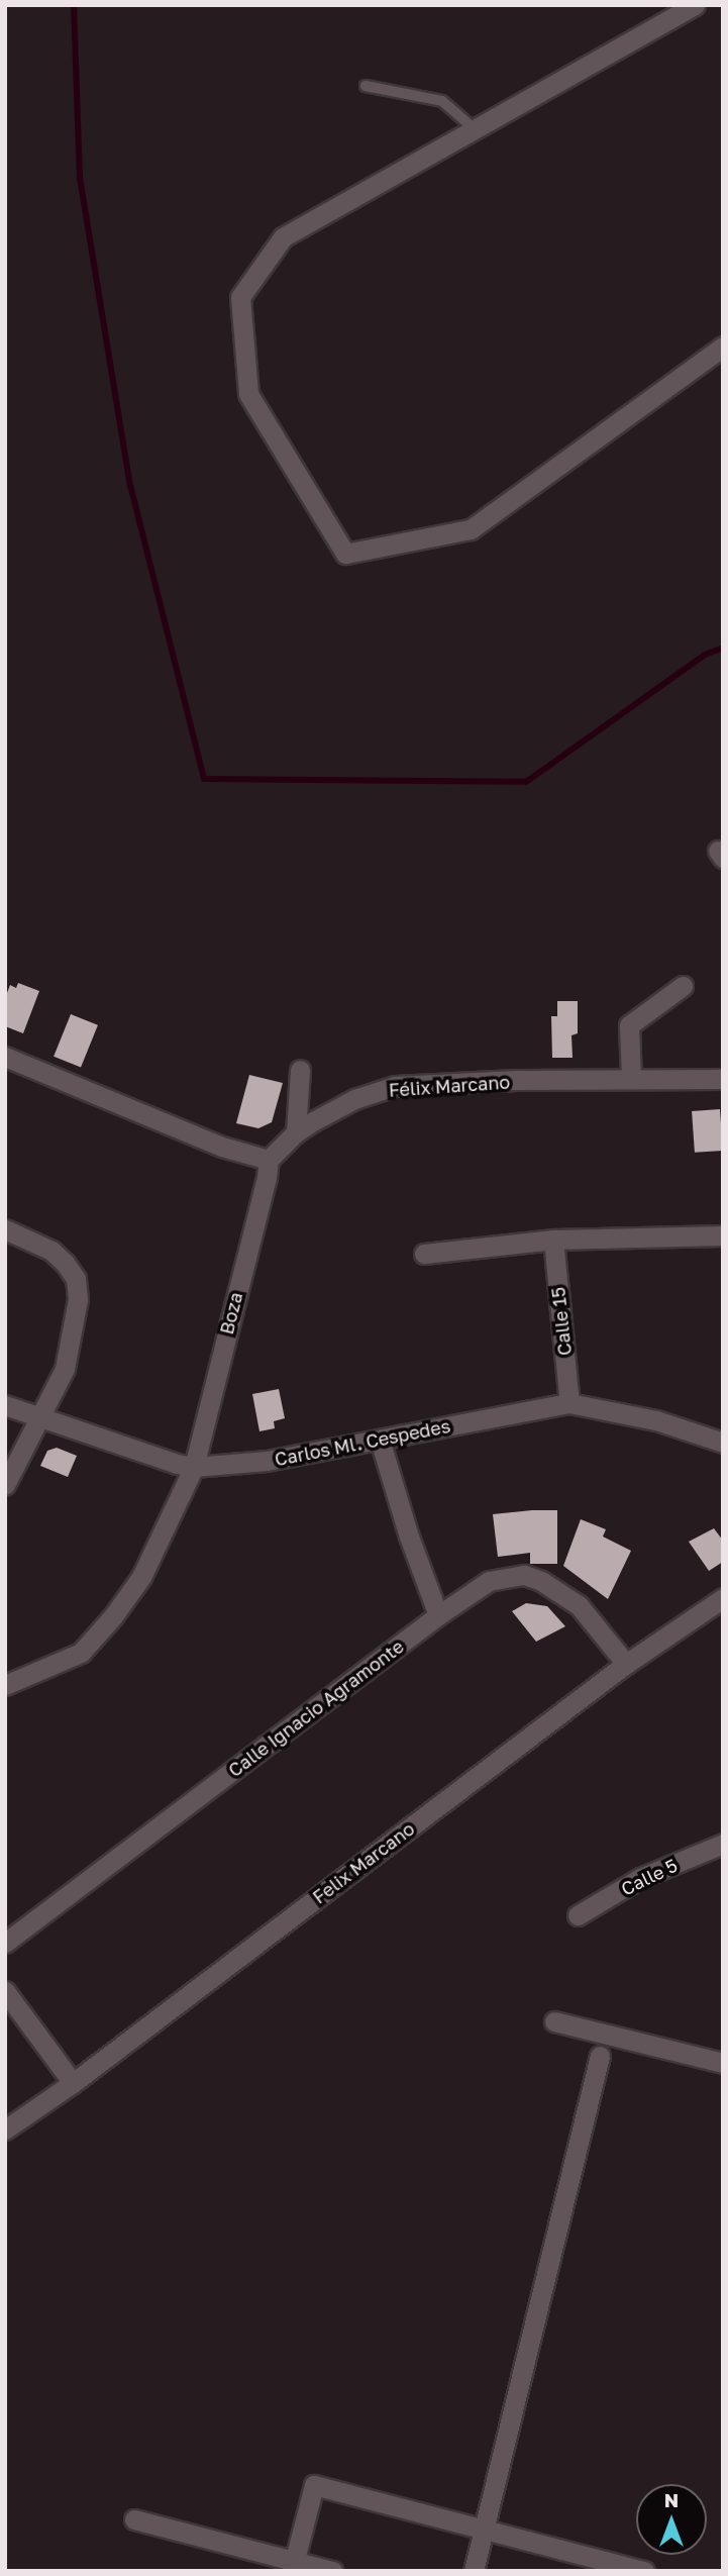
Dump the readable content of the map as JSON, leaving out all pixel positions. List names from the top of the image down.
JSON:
{
  "streets": {
    "street": [
      "Félix Marcano",
      "Boza",
      "Calle 15",
      "Carlos Ml. Cespedes",
      "Calle Ignacio Agramonte",
      "Felix Marcano",
      "Calle 5"
    ]
  },
  "crossings": [
    ["Félix Marcano", "Boza"],
    ["Boza", "Carlos Ml. Cespedes"],
    ["Calle 15", "Carlos Ml. Cespedes"],
    ["Calle Ignacio Agramonte", "Felix Marcano"]
  ],
  "north": "top"
}
